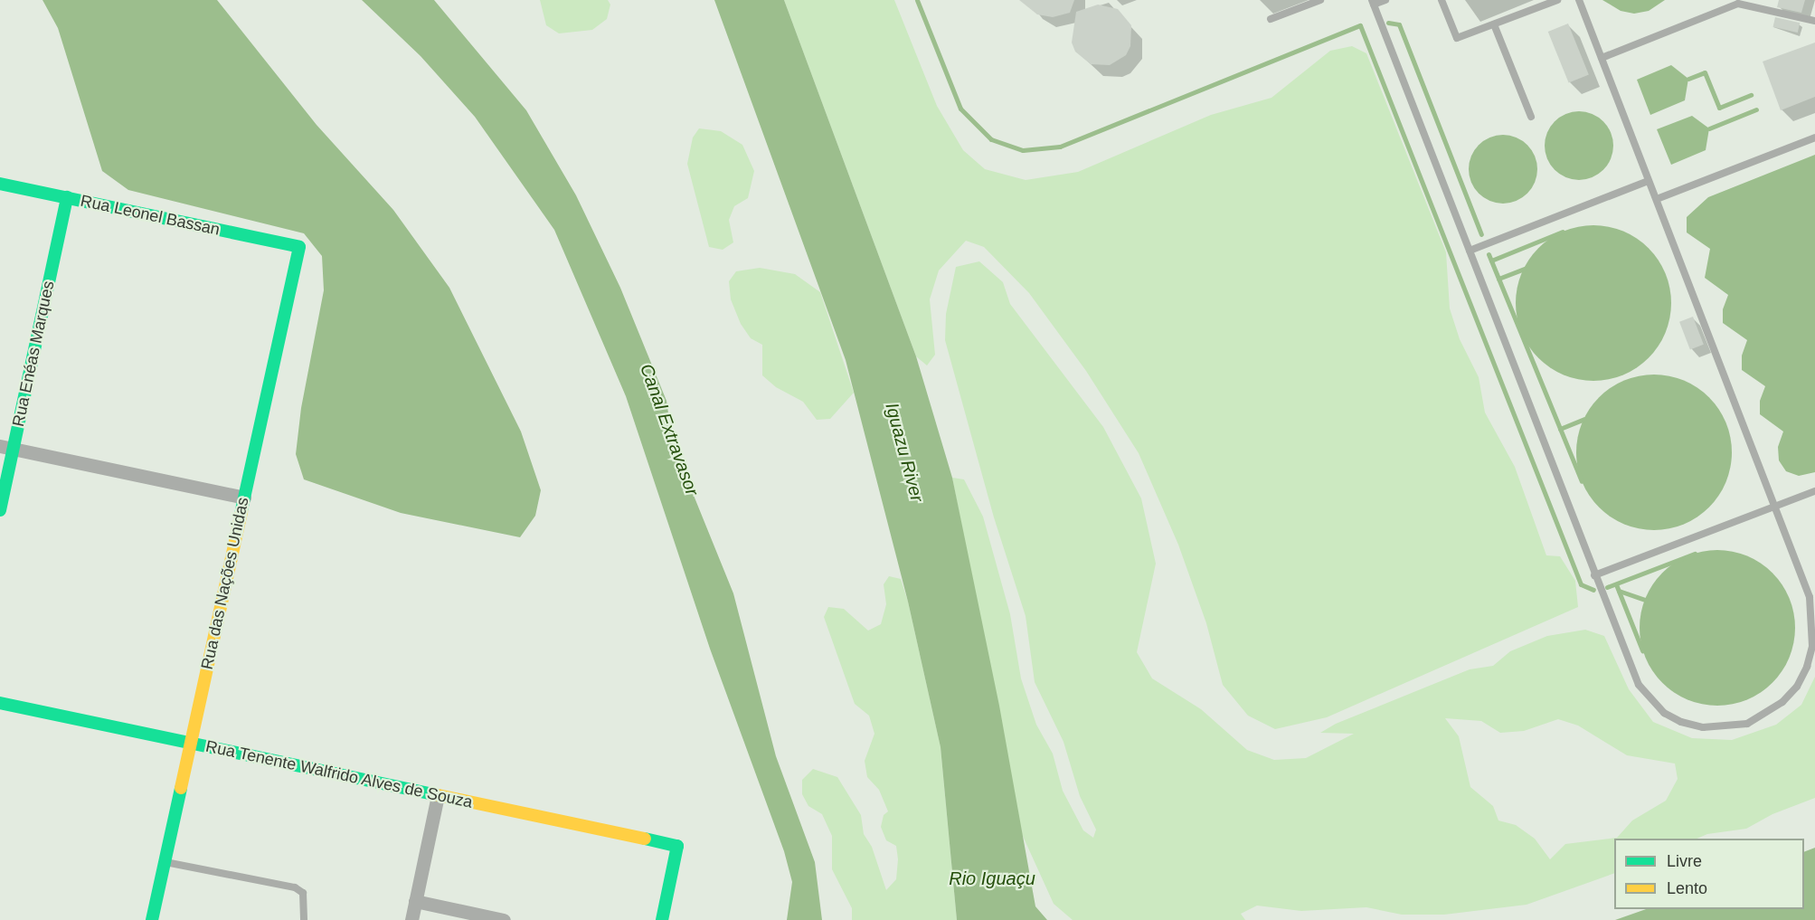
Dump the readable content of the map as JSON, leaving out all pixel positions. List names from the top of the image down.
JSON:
{
  "streets": {
    "street": [
      "Rua Leonel Bassan",
      "Rua Enéas Marques",
      "Rua das Nações Unidas",
      "Rua Tenente Walfrido Alves de Souza"
    ]
  },
  "crossings": [
    ["Rua Leonel Bassan", "Rua Enéas Marques"],
    ["Rua Leonel Bassan", "Rua das Nações Unidas"],
    ["Rua das Nações Unidas", "Rua Tenente Walfrido Alves de Souza"]
  ],
  "water": ["Canal Extravasor", "Iguazu River", "Rio Iguaçu"],
  "legend": ["Livre", "Lento"]
}
